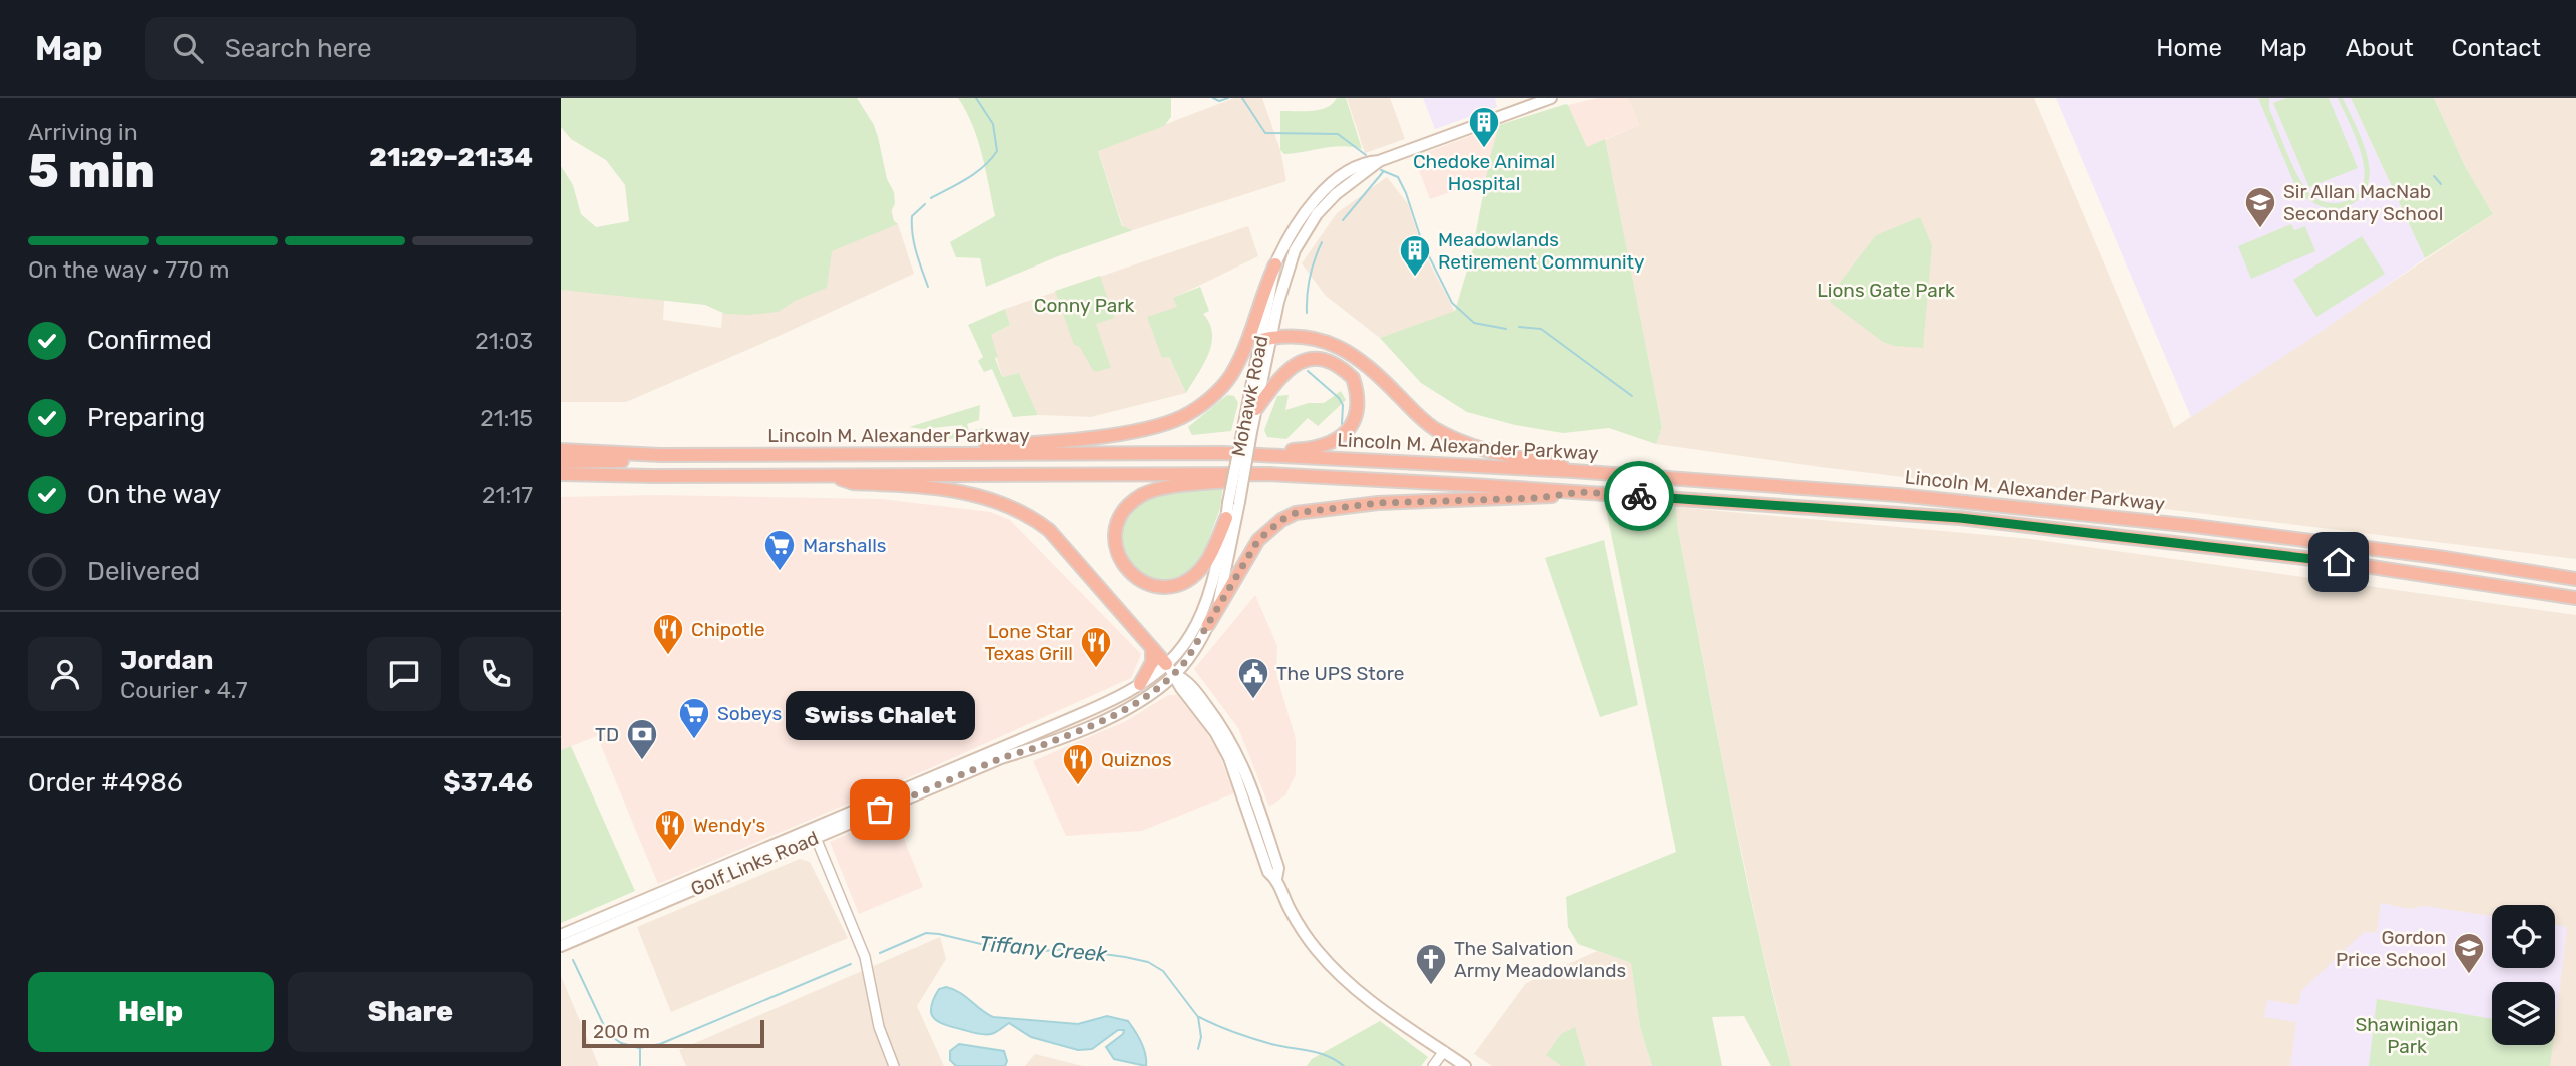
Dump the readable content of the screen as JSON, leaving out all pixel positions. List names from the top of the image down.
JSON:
{
  "streets": {
    "highway": ["Lincoln M. Alexander Parkway"],
    "main road": ["Mohawk Road", "Golf Links Road"]
  },
  "crossings": [
    ["Mohawk Road", "Golf Links Road"]
  ],
  "water": ["Tiffany Creek"],
  "parks": ["Lions Gate Park", "Conny Park", "Shawinigan Park"],
  "places": {
    "building": ["Chedoke Animal Hospital", "Meadowlands Retirement Community"],
    "school or university": ["Sir Allan MacNab Secondary School", "Gordon Price School"],
    "supermarket": ["Marshalls", "Sobeys"],
    "restaurant": [
      "Chipotle",
      "Lone Star Texas Grill",
      "Quiznos",
      "Wendy's"
    ],
    "public building": ["The UPS Store"],
    "bank": ["TD"],
    "other": ["Swiss Chalet"],
    "church": ["The Salvation Army Meadowlands"]
  },
  "scale_bar": "200 m",
  "page": {
    "header": "Map",
    "search": "Search here",
    "nav": [
      "Home",
      "Map",
      "About",
      "Contact"
    ],
    "heading": ["5 min", "Arriving in", "21:29–21:34"],
    "panel": [
      "Jordan",
      "Courier · 4.7",
      "Order #4986",
      "$37.46"
    ],
    "bar": "On the way · 770 m",
    "list": [
      ["Confirmed", "21:03"],
      ["Preparing", "21:15"],
      ["On the way", "21:17"],
      "Delivered"
    ],
    "bubble": "Swiss Chalet",
    "buttons": ["Help", "Share"],
    "scale": "200 m"
  }
}
